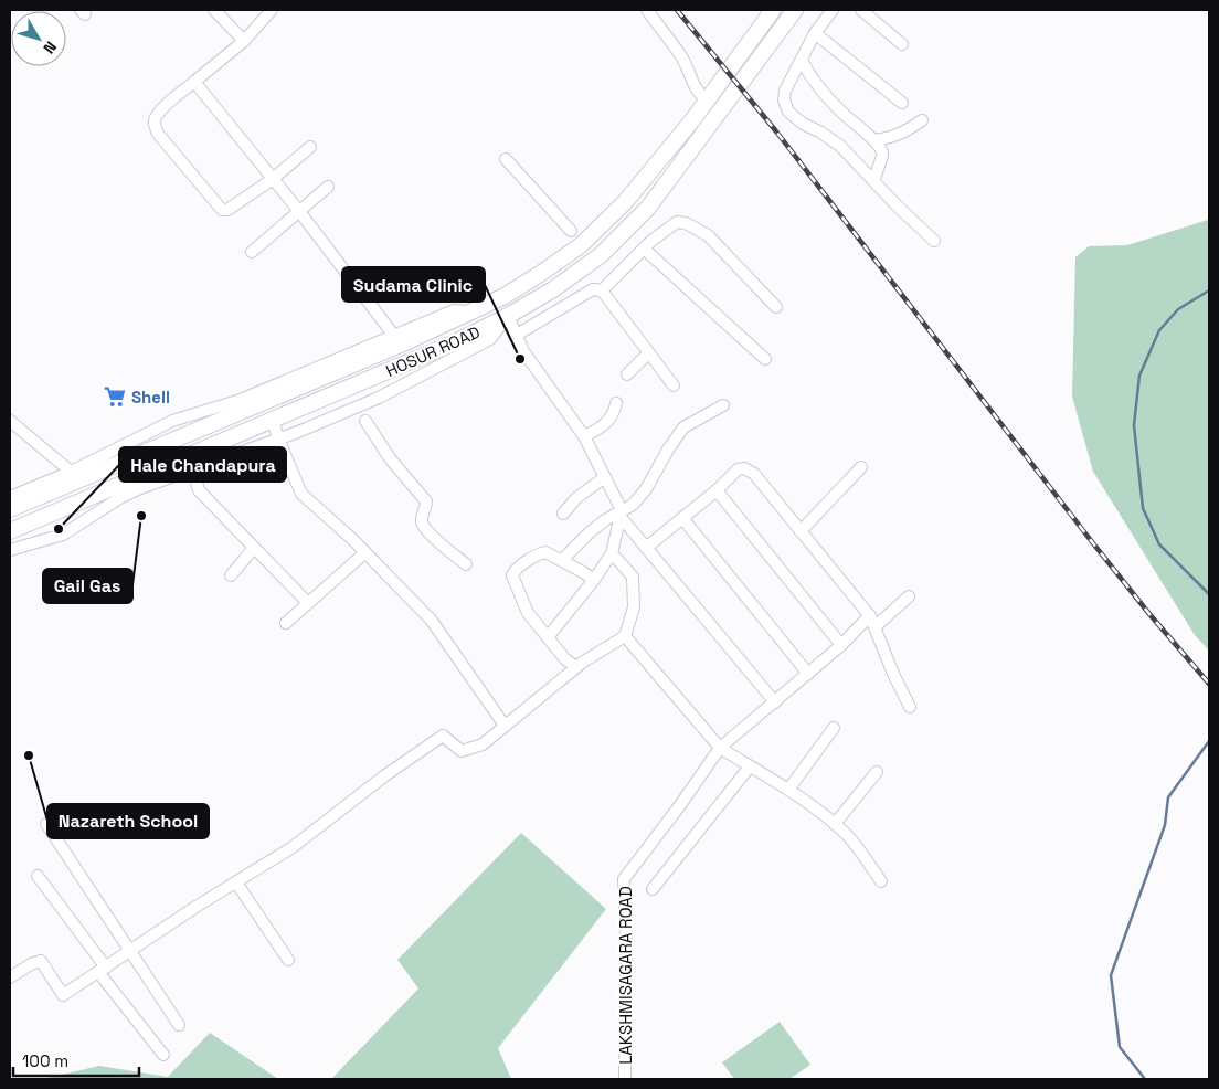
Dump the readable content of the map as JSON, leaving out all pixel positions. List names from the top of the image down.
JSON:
{
  "streets": {
    "highway": ["HOSUR ROAD"],
    "street": ["LAKSHMISAGARA ROAD"]
  },
  "places": {
    "other": [
      "Sudama Clinic",
      "Gail Gas",
      "Hale Chandapura",
      "Nazareth School"
    ],
    "supermarket": ["Shell"]
  },
  "scale_bar": "100 m",
  "north": "bottom right"
}
